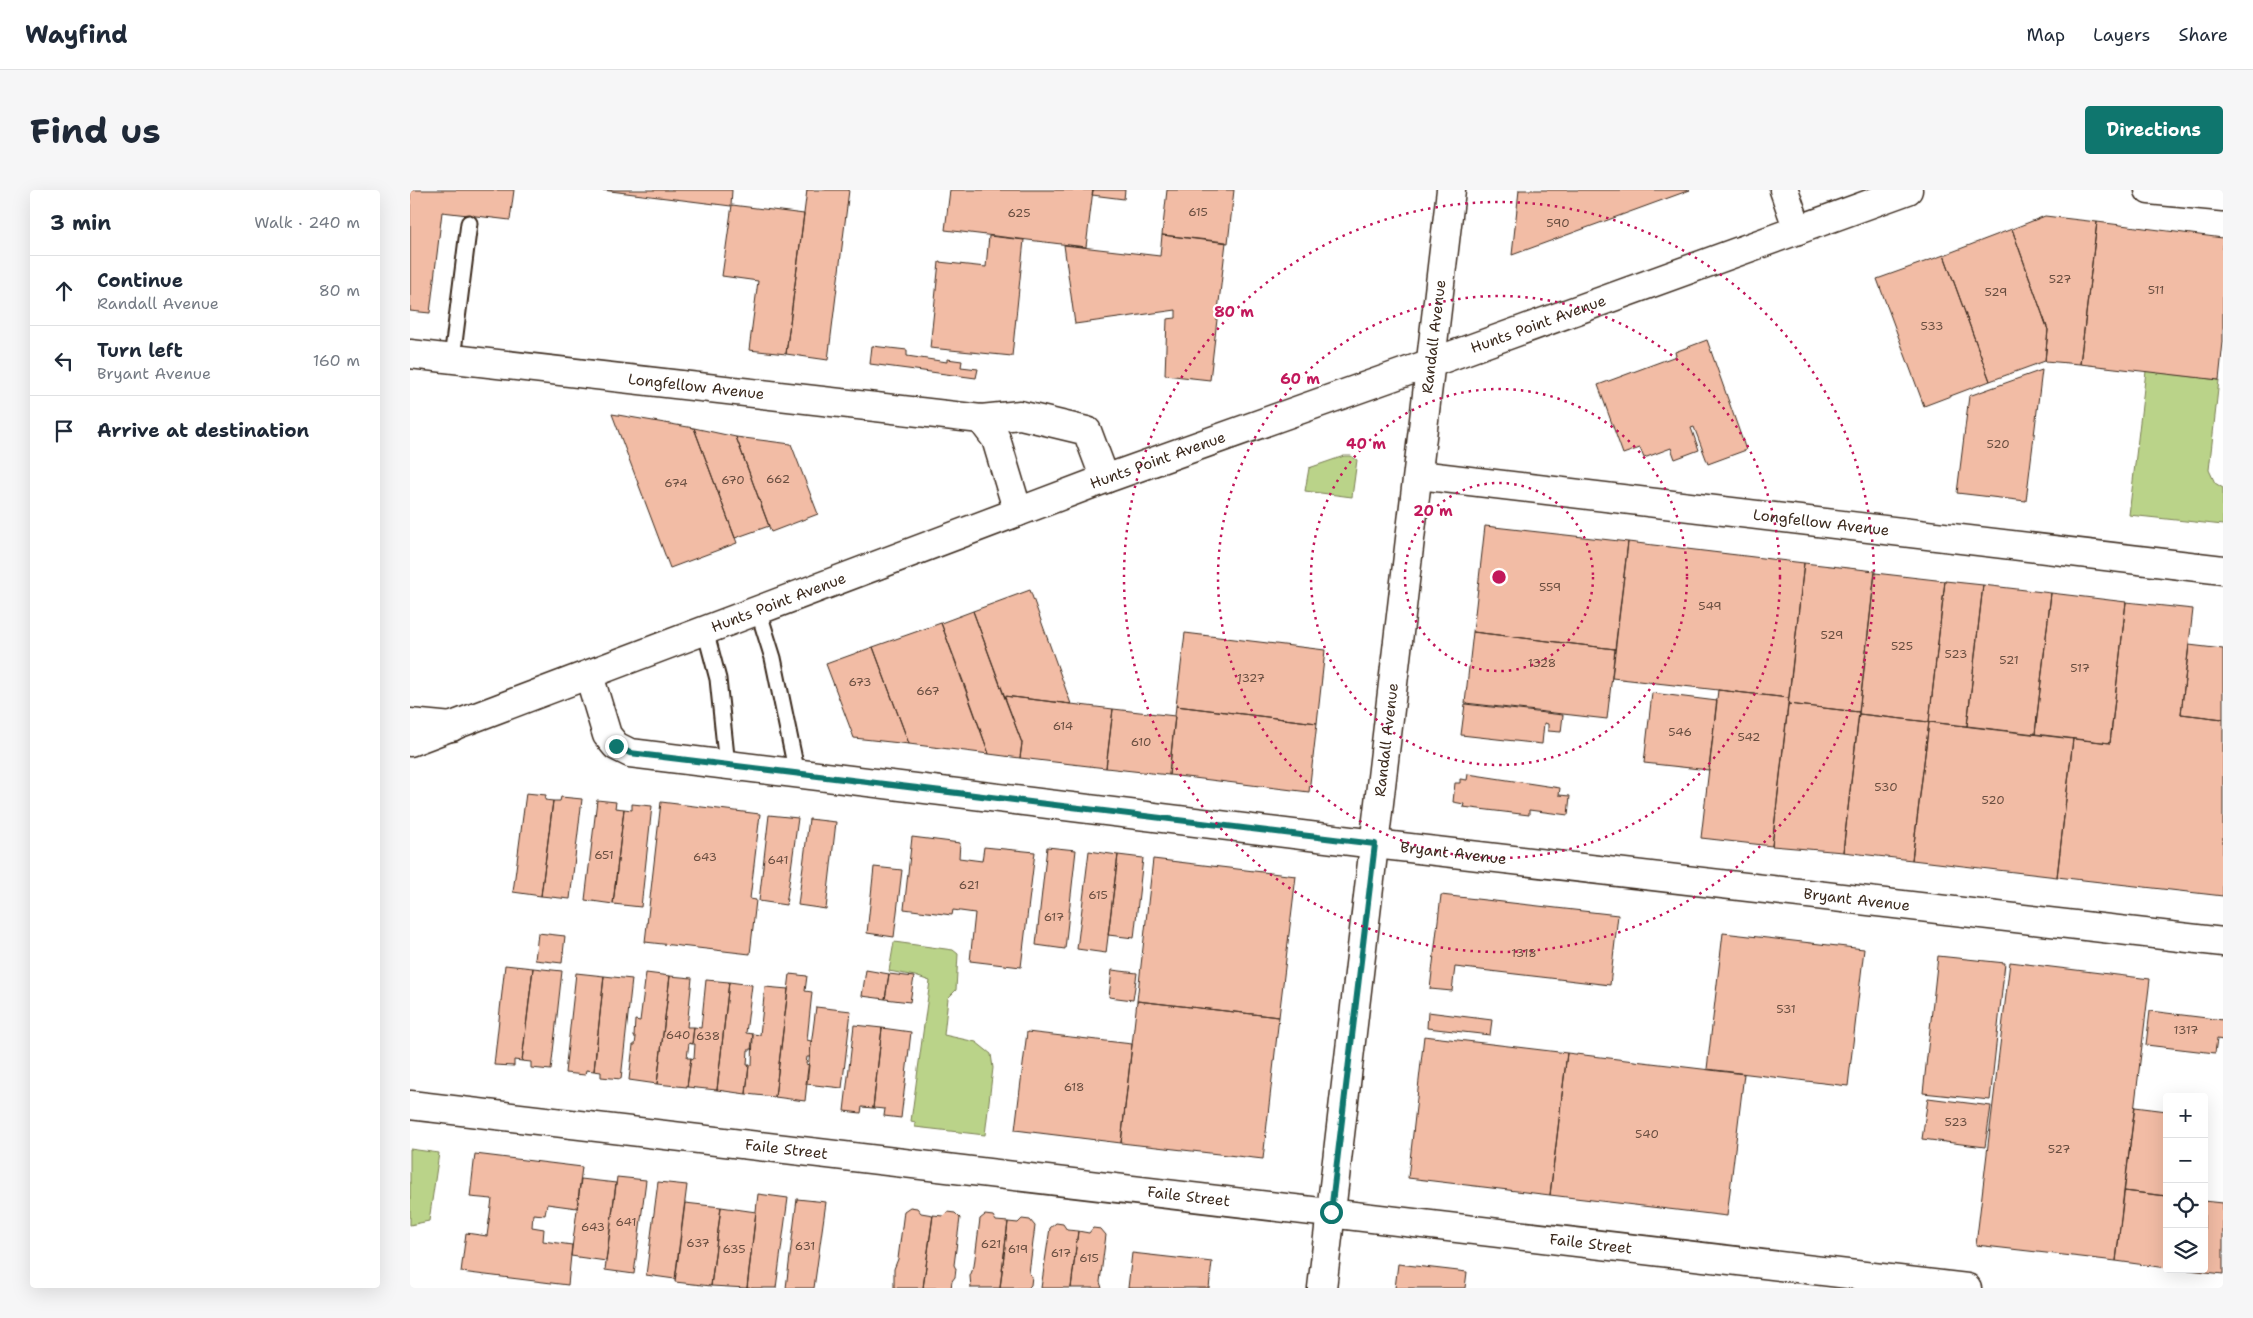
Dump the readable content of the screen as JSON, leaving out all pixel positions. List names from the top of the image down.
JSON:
{
  "streets": {
    "street": [
      "Hunts Point Avenue",
      "Randall Avenue",
      "Longfellow Avenue",
      "Bryant Avenue",
      "Faile Street"
    ]
  },
  "crossings": [
    ["Hunts Point Avenue", "Randall Avenue"],
    ["Hunts Point Avenue", "Longfellow Avenue"],
    ["Hunts Point Avenue", "Bryant Avenue"],
    ["Randall Avenue", "Longfellow Avenue"],
    ["Randall Avenue", "Bryant Avenue"],
    ["Randall Avenue", "Faile Street"]
  ],
  "house_numbers": [
    "615",
    "625",
    "590",
    "527",
    "511",
    "529",
    "533",
    "520",
    "662",
    "670",
    "674",
    "559",
    "549",
    "529",
    "525",
    "523",
    "521",
    "1328",
    "517",
    "1327",
    "673",
    "667",
    "614",
    "546",
    "542",
    "610",
    "530",
    "520",
    "651",
    "643",
    "641",
    "621",
    "615",
    "617",
    "1318",
    "531",
    "1317",
    "640",
    "638",
    "618",
    "523",
    "540",
    "527",
    "641",
    "643",
    "637",
    "621",
    "631",
    "635",
    "619",
    "617",
    "615"
  ],
  "page": {
    "header": "Wayfind",
    "nav": ["Map", "Layers", "Share"],
    "buttons": "Directions",
    "title": "Find us",
    "heading": ["3 min", "Walk · 240 m"],
    "list": [
      ["Continue", "Randall Avenue", "80 m"],
      ["Turn left", "Bryant Avenue", "160 m"],
      "Arrive at destination"
    ],
    "map_buttons": ["+", "−"]
  },
  "rings": [
    "80 m",
    "60 m",
    "40 m",
    "20 m"
  ]
}
